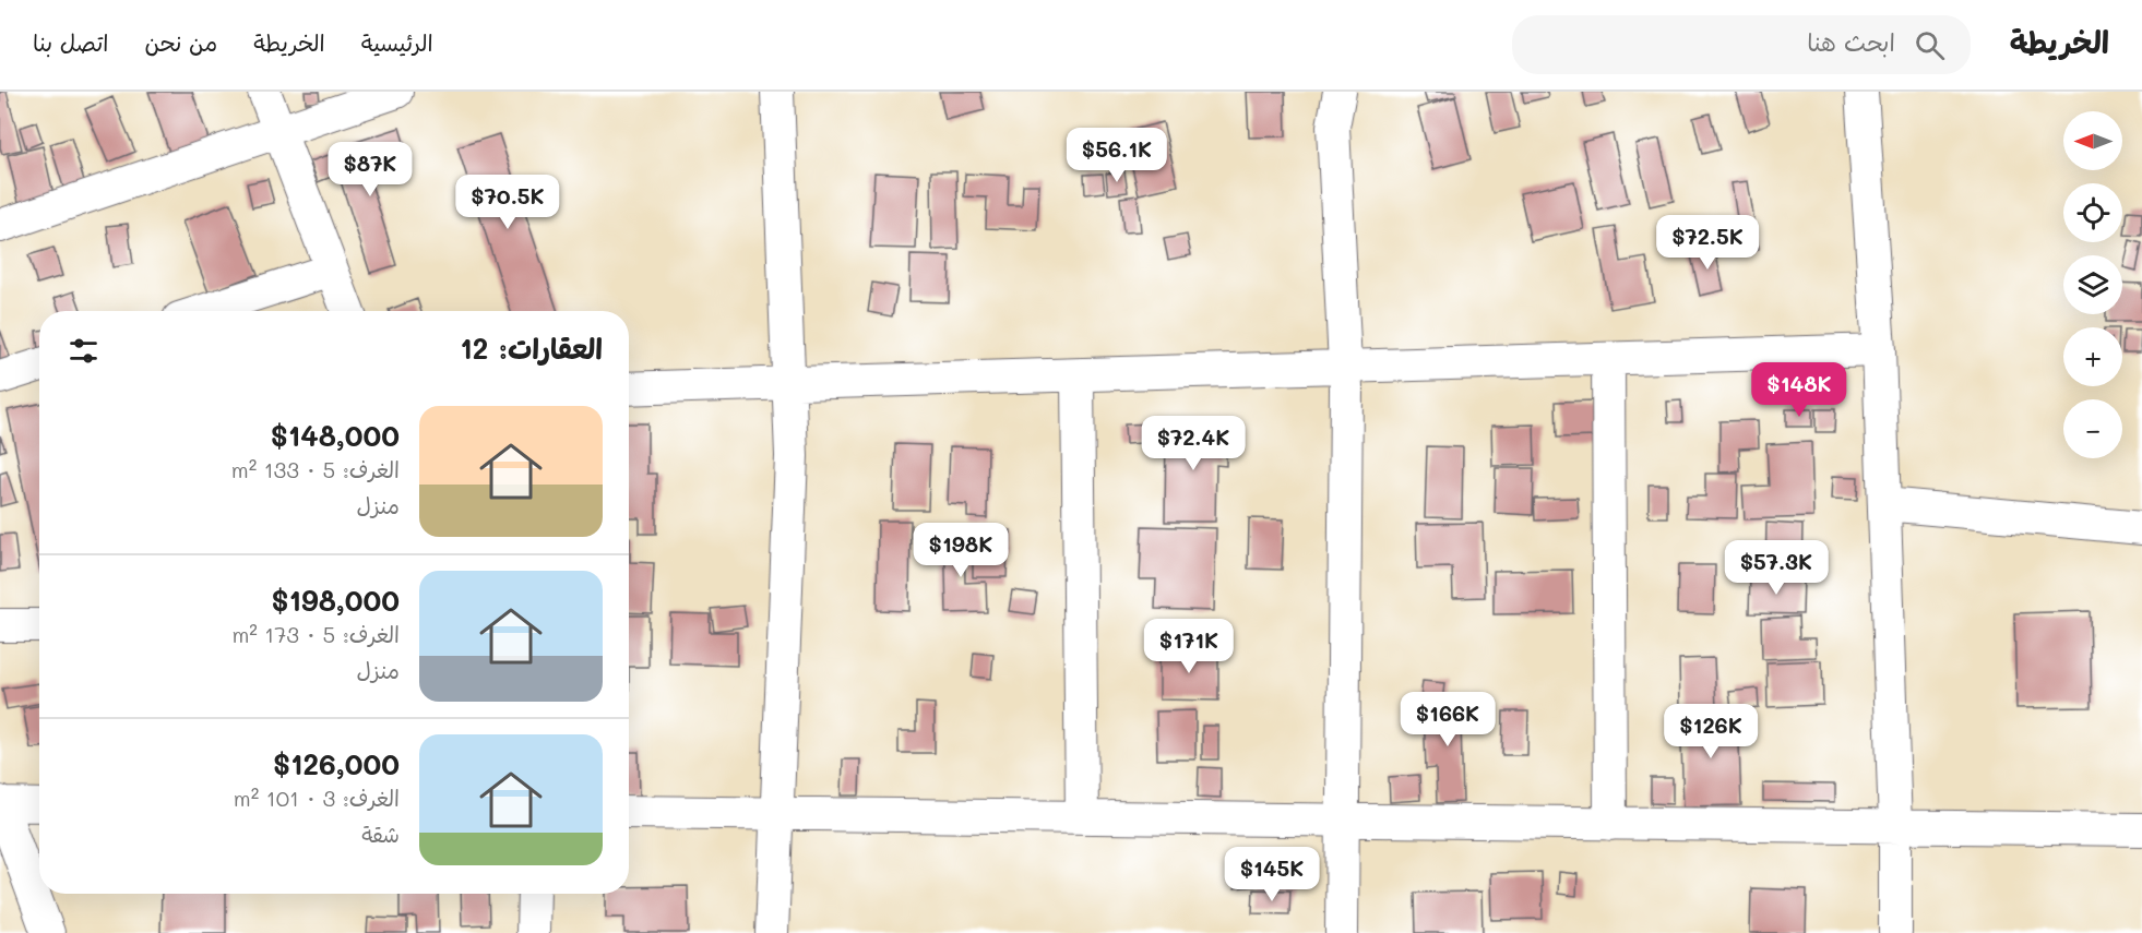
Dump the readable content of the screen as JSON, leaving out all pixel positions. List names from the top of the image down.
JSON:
{
  "north": "left",
  "page": {
    "header": "الخريطة",
    "search": "ابحث هنا",
    "nav": [
      "الرئيسية",
      "الخريطة",
      "من نحن",
      "اتصل بنا"
    ],
    "map_buttons": ["+", "−"],
    "price": [
      "$56.1K",
      "$87K",
      "$70.5K",
      "$72.5K",
      "$148K",
      "$72.4K",
      "$198K",
      "$57.3K",
      "$171K",
      "$166K",
      "$126K",
      "$145K"
    ],
    "heading": "العقارات: 12",
    "list": [
      {
        "name": "$148,000",
        "note": "الغرف: 5 · 133 m² · منزل"
      },
      {
        "name": "$198,000",
        "note": "الغرف: 5 · 173 m² · منزل"
      },
      {
        "name": "$126,000",
        "note": "الغرف: 3 · 101 m² · شقة"
      }
    ]
  }
}
